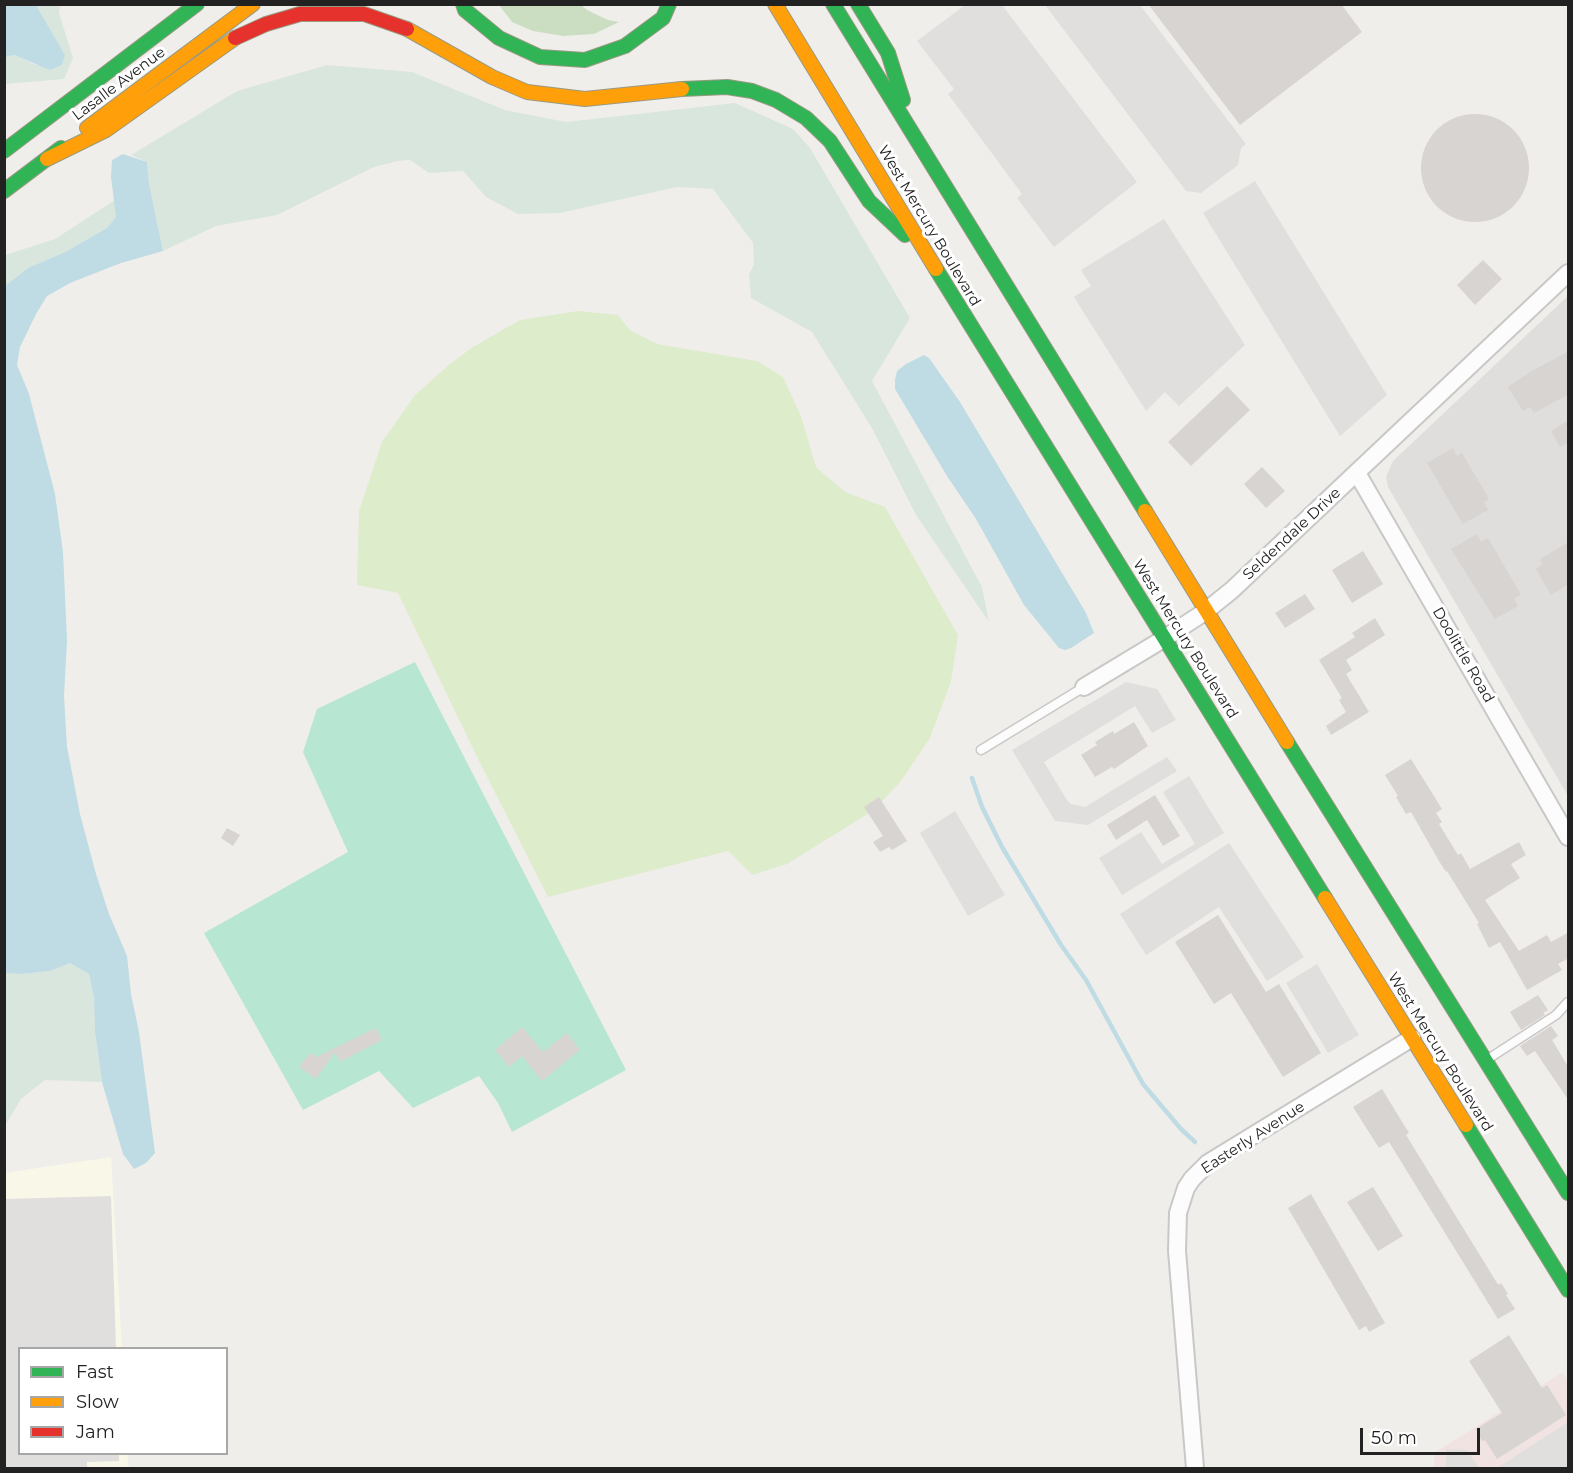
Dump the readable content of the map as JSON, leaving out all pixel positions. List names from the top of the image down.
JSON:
{
  "streets": {
    "main road": ["Lasalle Avenue", "West Mercury Boulevard"],
    "street": ["Seldendale Drive", "Doolittle Road", "Easterly Avenue"]
  },
  "crossings": [
    ["West Mercury Boulevard", "Seldendale Drive"],
    ["West Mercury Boulevard", "Easterly Avenue"],
    ["Seldendale Drive", "Doolittle Road"]
  ],
  "legend": ["Fast", "Slow", "Jam"],
  "scale_bar": "50 m"
}
